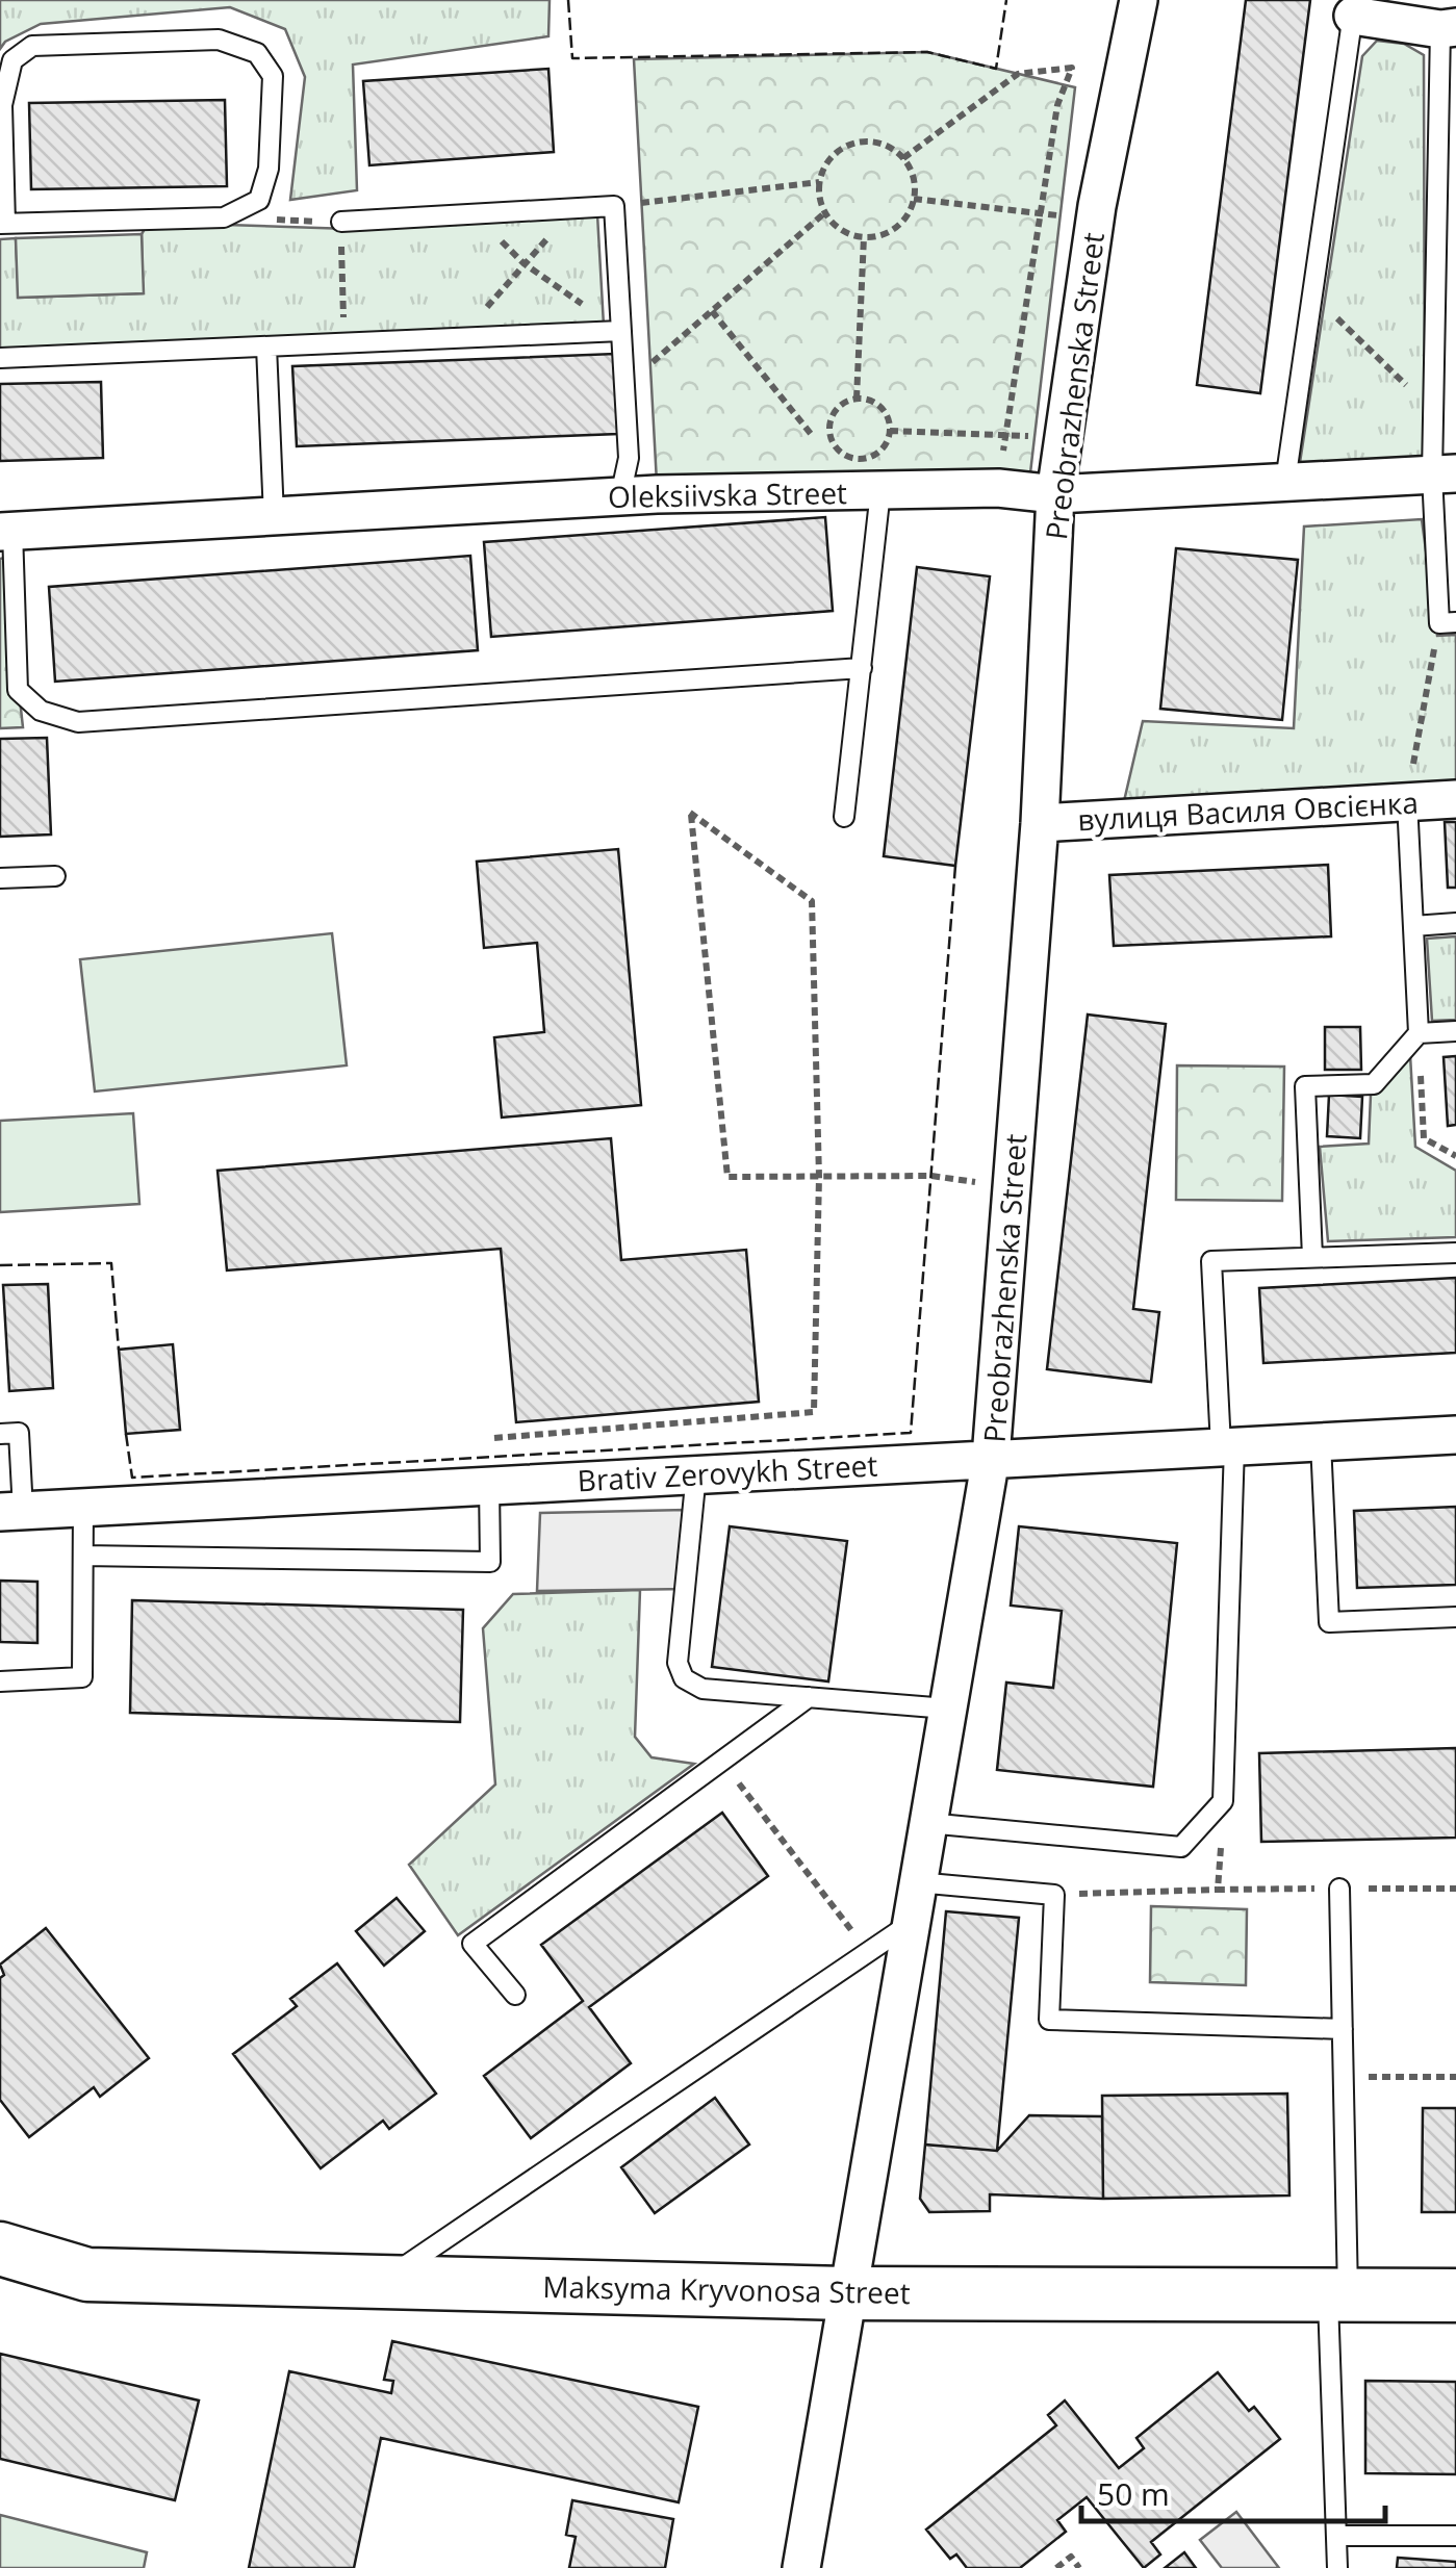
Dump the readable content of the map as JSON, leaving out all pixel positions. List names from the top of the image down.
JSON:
{
  "streets": {
    "street": [
      "Preobrazhenska Street",
      "Oleksiivska Street",
      "вулиця Василя Овсієнка",
      "Brativ Zerovykh Street",
      "Maksyma Kryvonosa Street"
    ]
  },
  "crossings": [
    ["Preobrazhenska Street", "Oleksiivska Street"],
    ["Preobrazhenska Street", "вулиця Василя Овсієнка"],
    ["Preobrazhenska Street", "Brativ Zerovykh Street"],
    ["Preobrazhenska Street", "Maksyma Kryvonosa Street"]
  ],
  "scale_bar": "50 m"
}
